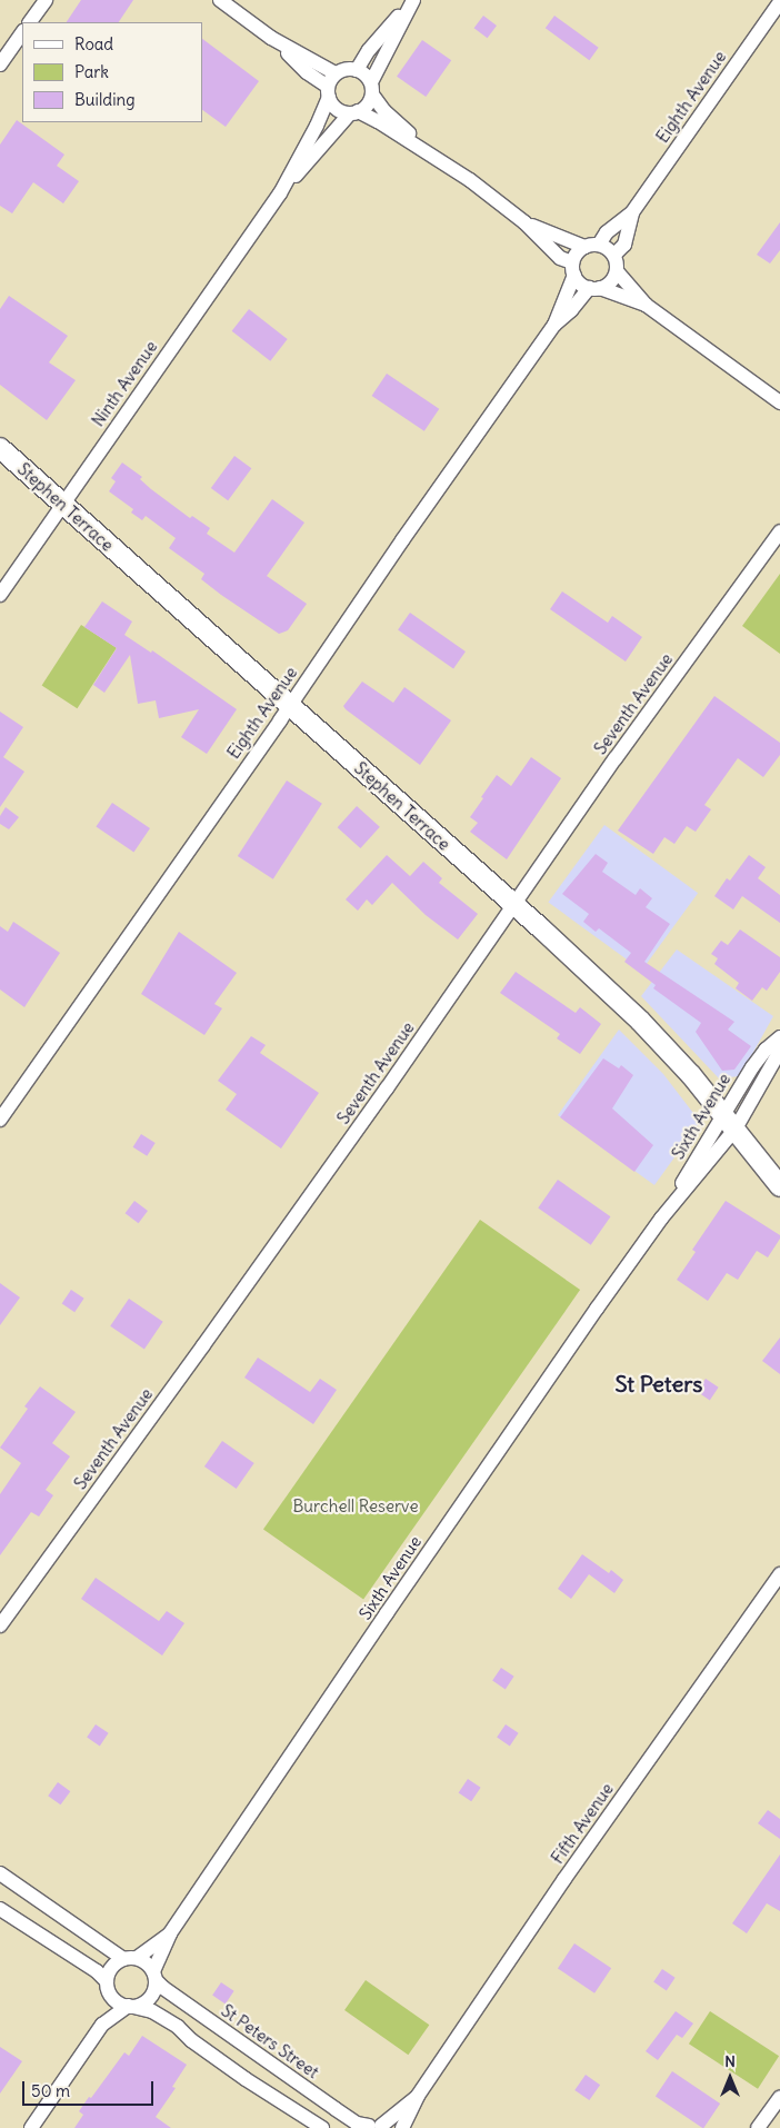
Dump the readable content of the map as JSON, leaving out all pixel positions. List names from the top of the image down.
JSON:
{
  "streets": {
    "main road": ["Stephen Terrace"],
    "street": [
      "Eighth Avenue",
      "Ninth Avenue",
      "Seventh Avenue",
      "Sixth Avenue",
      "Fifth Avenue",
      "St Peters Street"
    ]
  },
  "crossings": [
    ["Eighth Avenue", "Stephen Terrace"],
    ["Ninth Avenue", "Stephen Terrace"],
    ["Stephen Terrace", "Seventh Avenue"],
    ["Stephen Terrace", "Sixth Avenue"],
    ["Sixth Avenue", "St Peters Street"],
    ["Fifth Avenue", "St Peters Street"]
  ],
  "districts": ["St Peters"],
  "parks": ["Burchell Reserve"],
  "legend": ["Road", "Park", "Building"],
  "scale_bar": "50 m",
  "north": "top"
}
